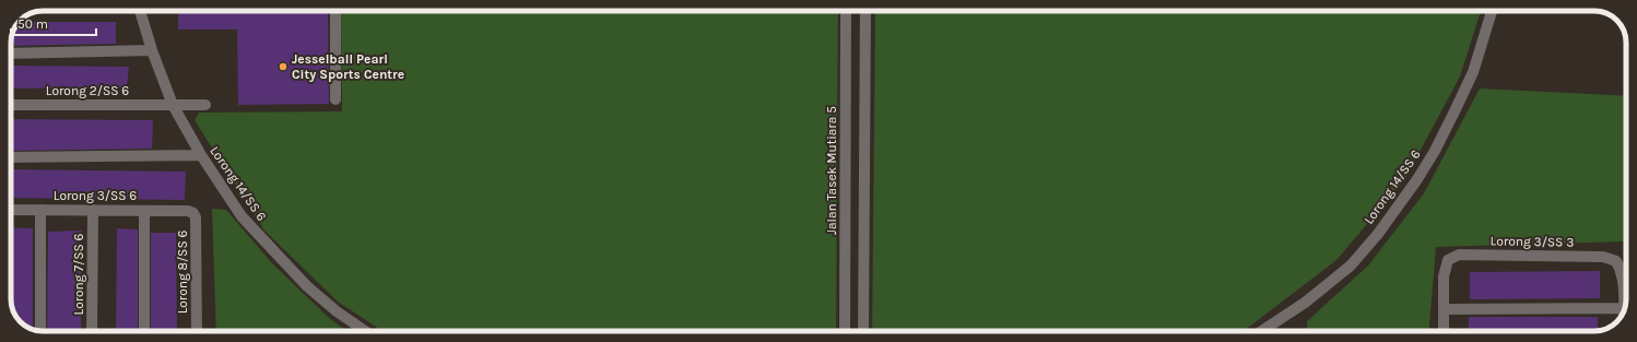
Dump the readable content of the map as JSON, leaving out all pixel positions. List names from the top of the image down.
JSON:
{
  "streets": {
    "street": [
      "Lorong 2/SS 6",
      "Jalan Tasek Mutiara 5",
      "Lorong 14/SS 6",
      "Lorong 3/SS 6",
      "Lorong 3/SS 3",
      "Lorong 8/SS 6",
      "Lorong 7/SS 6"
    ]
  },
  "crossings": [
    ["Lorong 2/SS 6", "Lorong 14/SS 6"],
    ["Lorong 3/SS 6", "Lorong 8/SS 6"],
    ["Lorong 3/SS 6", "Lorong 7/SS 6"]
  ],
  "places": ["Jesselball Pearl City Sports Centre"],
  "scale_bar": "50 m"
}
